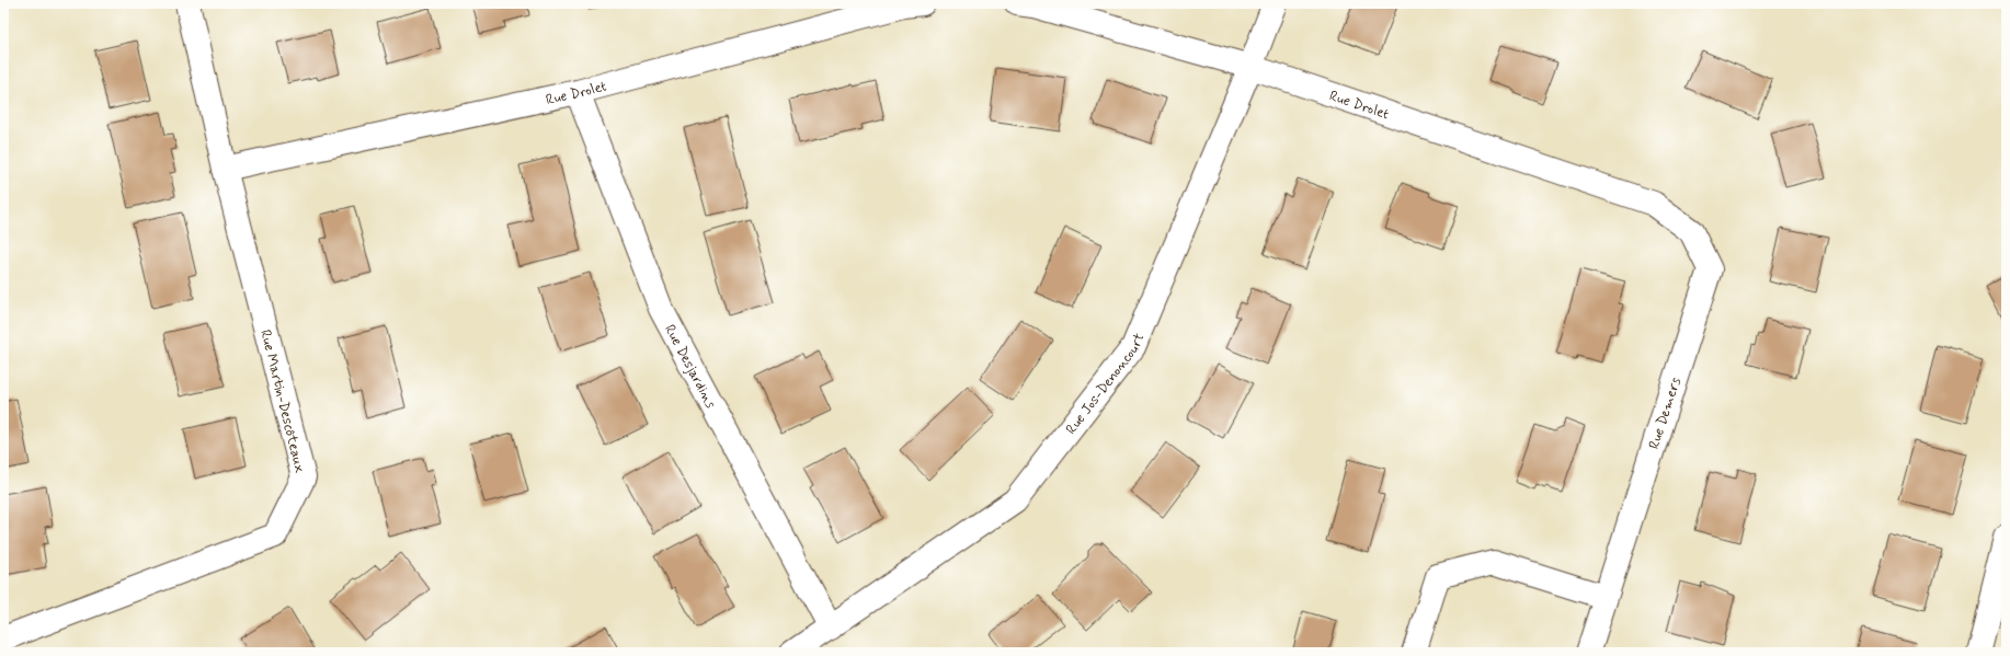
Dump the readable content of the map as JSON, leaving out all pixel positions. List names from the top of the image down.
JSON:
{
  "streets": {
    "street": [
      "Rue Drolet",
      "Rue Desjardins",
      "Rue Jos-Denoncourt",
      "Rue Martin-Descôteaux",
      "Rue Demers"
    ]
  },
  "crossings": [
    ["Rue Drolet", "Rue Desjardins"],
    ["Rue Drolet", "Rue Jos-Denoncourt"],
    ["Rue Drolet", "Rue Martin-Descôteaux"],
    ["Rue Drolet", "Rue Demers"],
    ["Rue Desjardins", "Rue Jos-Denoncourt"]
  ]
}
